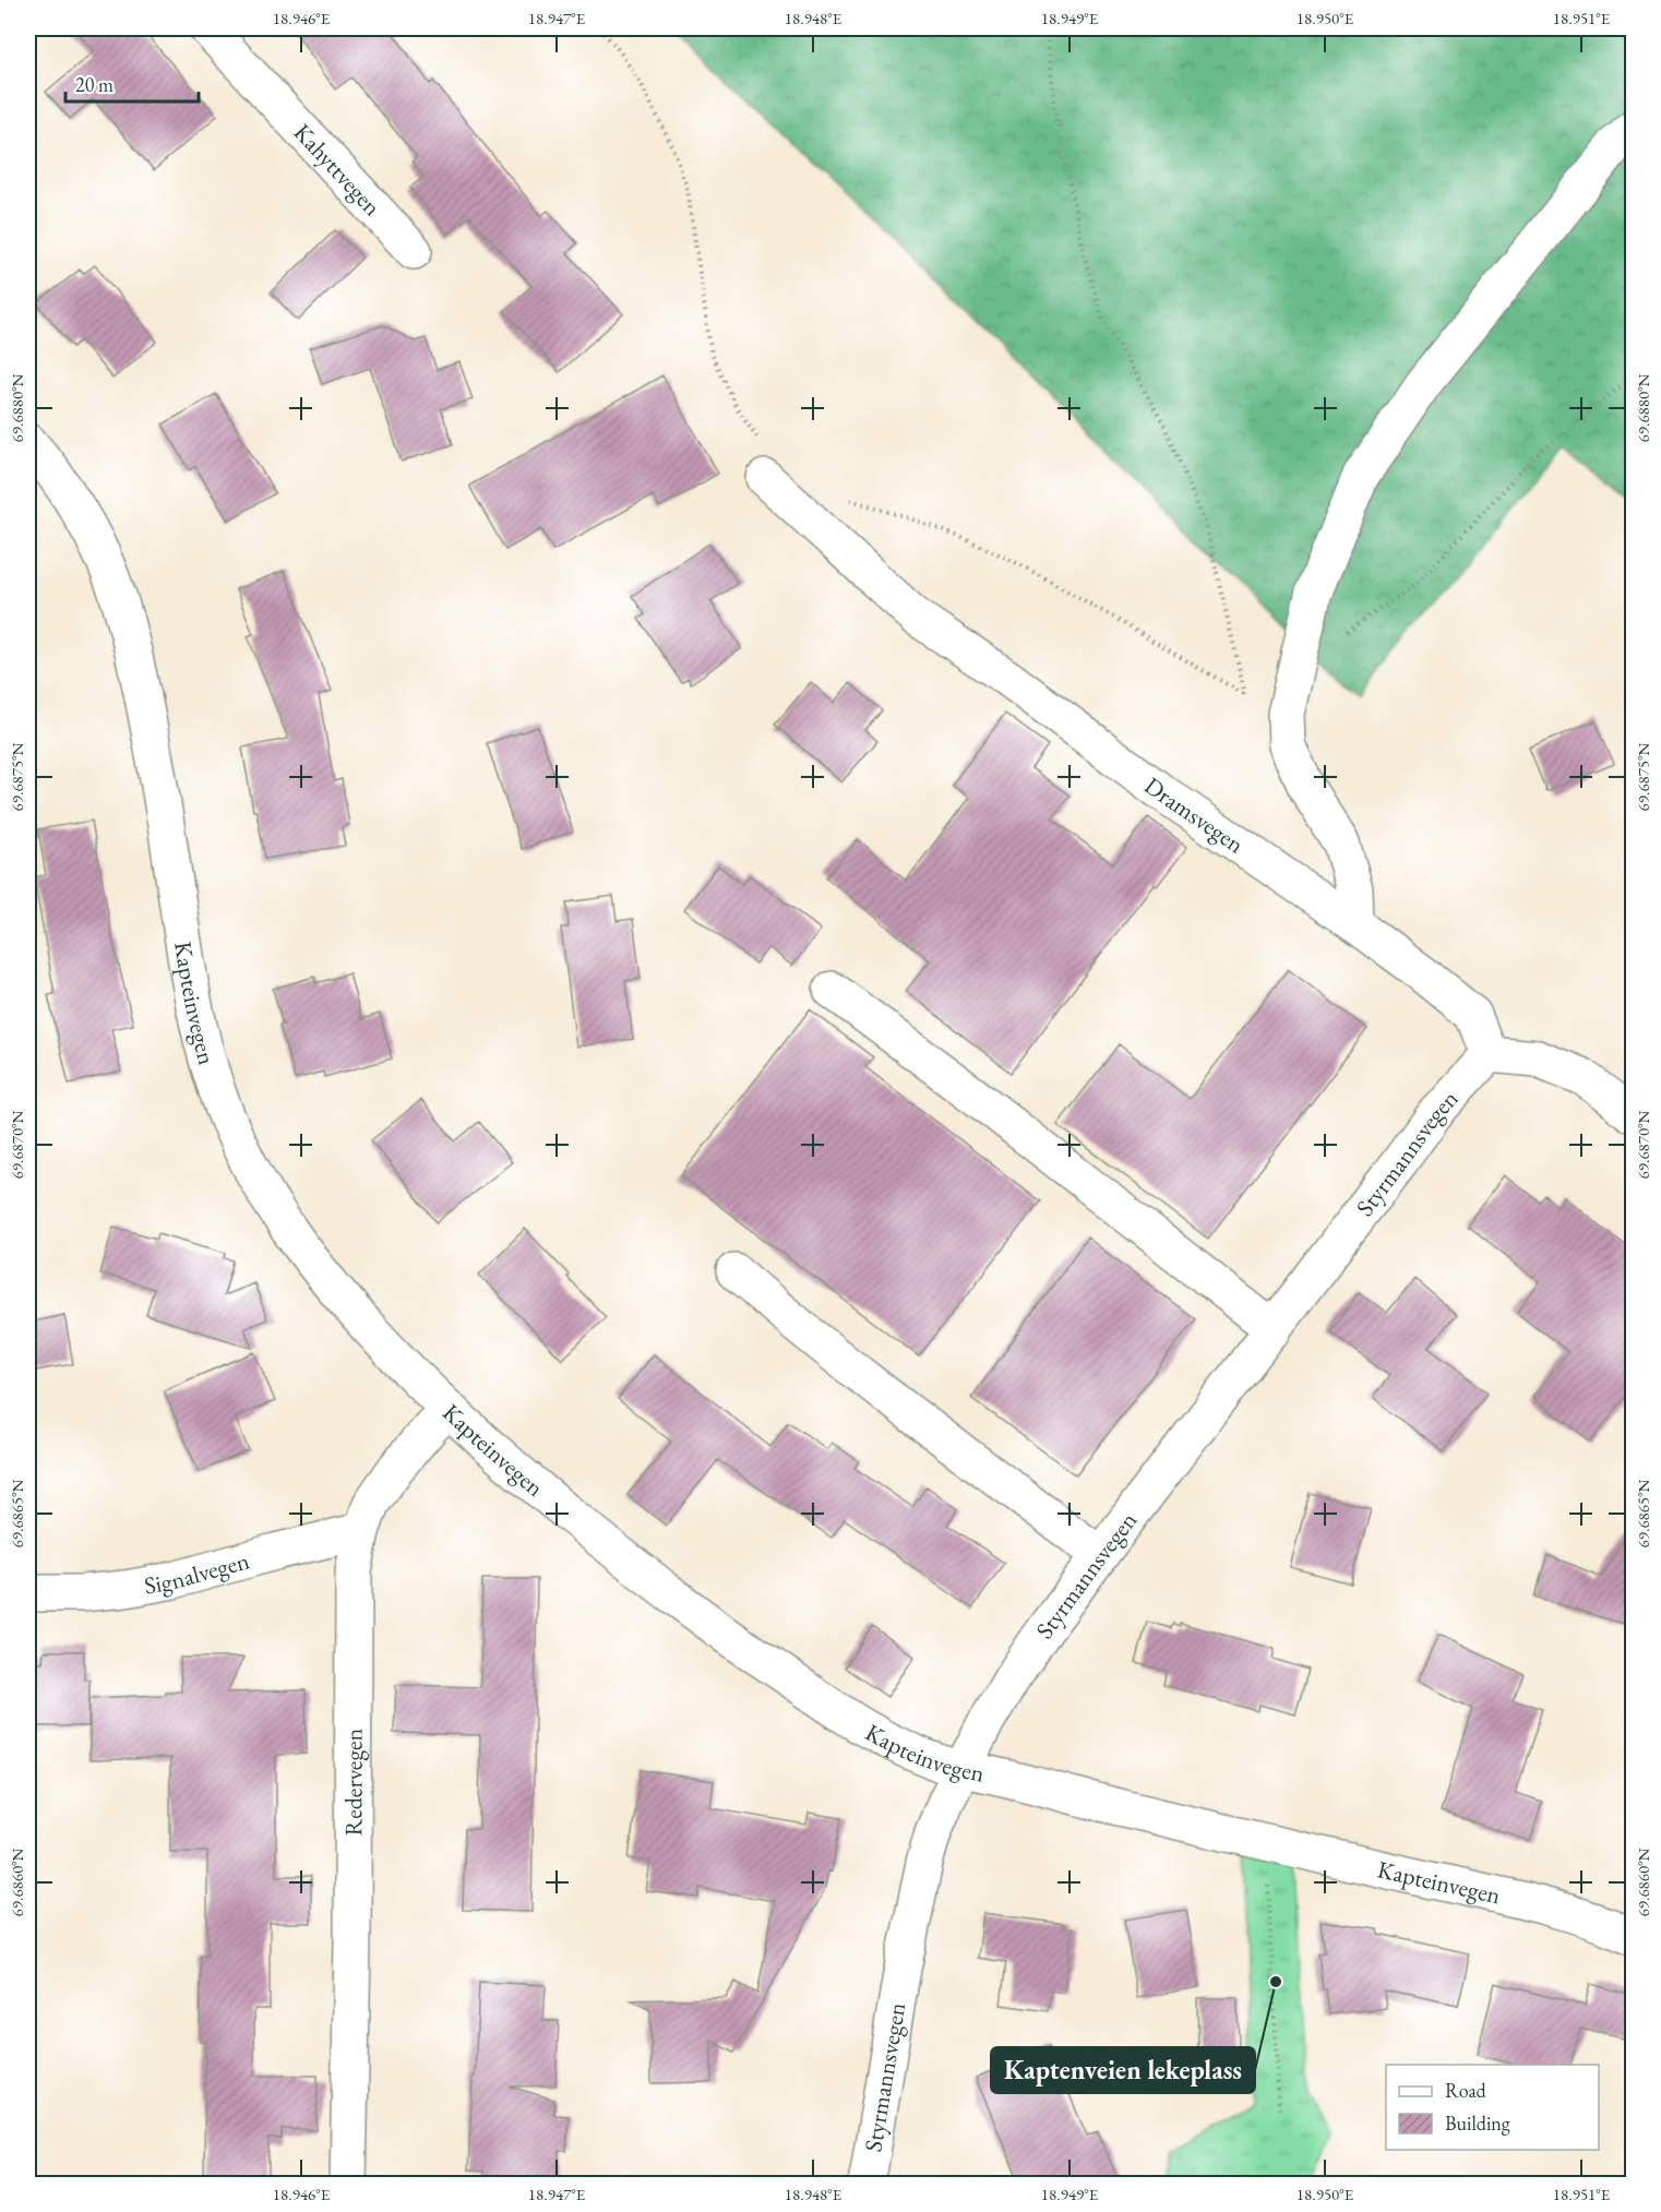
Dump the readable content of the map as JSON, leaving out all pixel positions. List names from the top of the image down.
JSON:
{
  "streets": {
    "street": [
      "Kahyttvegen",
      "Dramsvegen",
      "Kapteinvegen",
      "Styrmannsvegen",
      "Signalvegen",
      "Redervegen"
    ]
  },
  "crossings": [
    ["Dramsvegen", "Styrmannsvegen"],
    ["Kapteinvegen", "Styrmannsvegen"],
    ["Kapteinvegen", "Redervegen"],
    ["Signalvegen", "Redervegen"]
  ],
  "places": ["Kaptenveien lekeplass"],
  "legend": ["Road", "Building"],
  "scale_bar": "20 m",
  "coordinates": [
    "18.946°E",
    "18.947°E",
    "18.948°E",
    "18.949°E",
    "18.950°E",
    "18.951°E",
    "69.6880°N",
    "69.6875°N",
    "69.6870°N",
    "69.6865°N",
    "69.6860°N"
  ]
}
